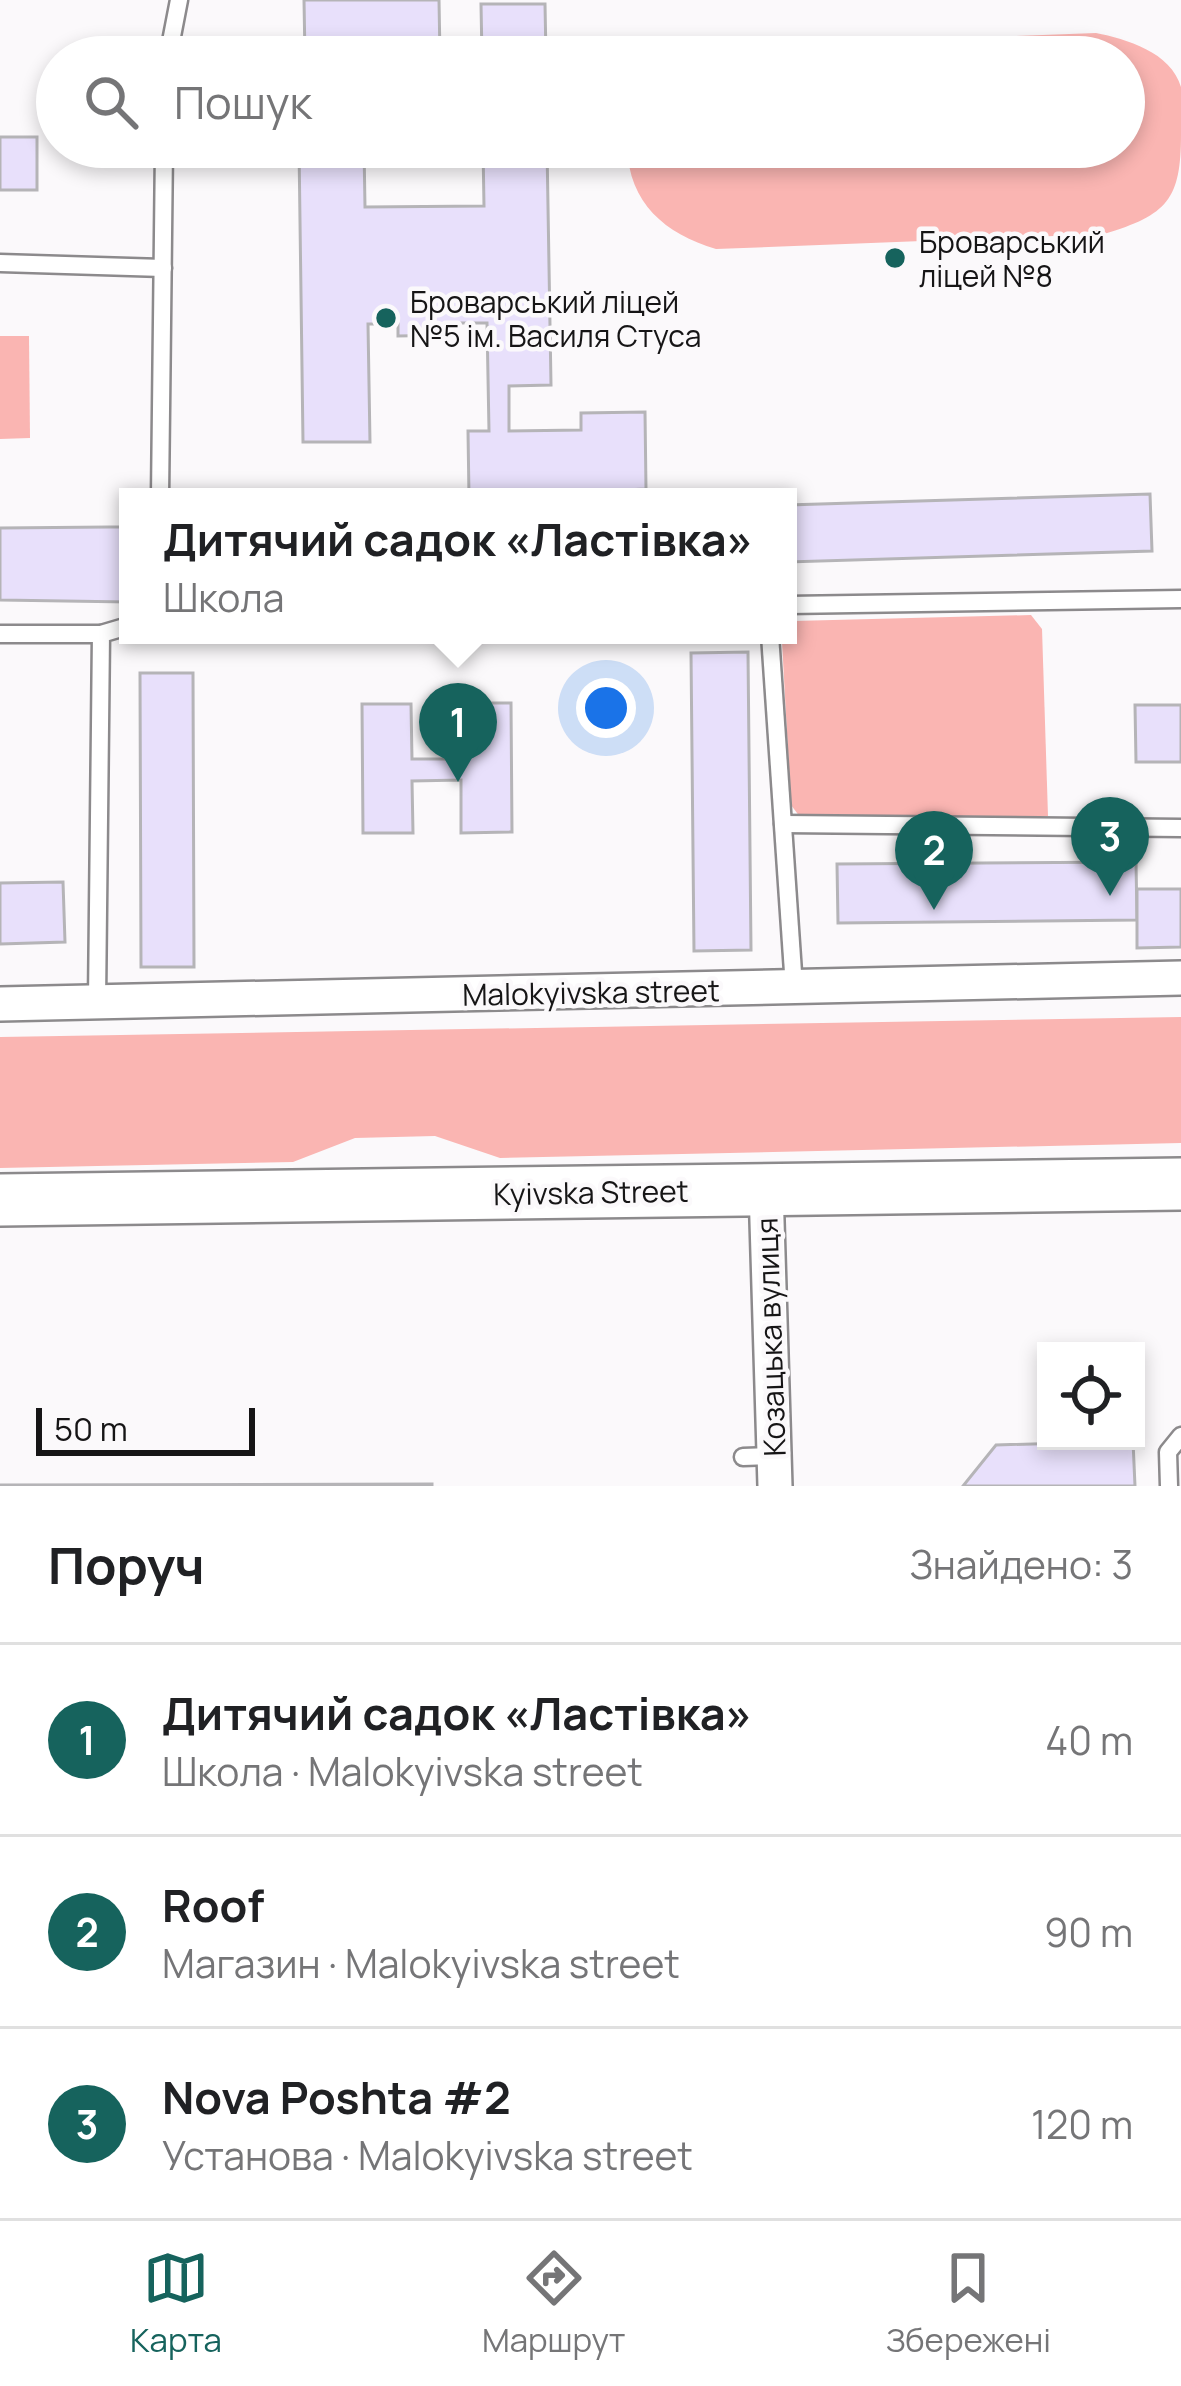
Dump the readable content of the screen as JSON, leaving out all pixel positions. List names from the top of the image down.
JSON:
{
  "streets": {
    "main road": ["Kyivska Street"],
    "street": ["Malokyivska street", "Козацька вулиця"]
  },
  "crossings": [
    ["Kyivska Street", "Козацька вулиця"]
  ],
  "places": ["Броварський ліцей №8", "Броварський ліцей №5 ім. Василя Стуса"],
  "scale_bar": "50 m",
  "page": {
    "search": "Пошук",
    "popup": ["Дитячий садок «Ластівка»", "Школа"],
    "pins": ["1", "3", "2"],
    "scale": "50 m",
    "heading": ["Поруч", "Знайдено: 3"],
    "list": [
      {
        "mark": "1",
        "name": "Дитячий садок «Ластівка»",
        "note": "Школа · Malokyivska street",
        "value": "40 m"
      },
      {
        "mark": "2",
        "name": "Roof",
        "note": "Магазин · Malokyivska street",
        "value": "90 m"
      },
      {
        "mark": "3",
        "name": "Nova Poshta #2",
        "note": "Установа · Malokyivska street",
        "value": "120 m"
      }
    ],
    "nav": ["Карта", "Маршрут", "Збережені"]
  }
}
